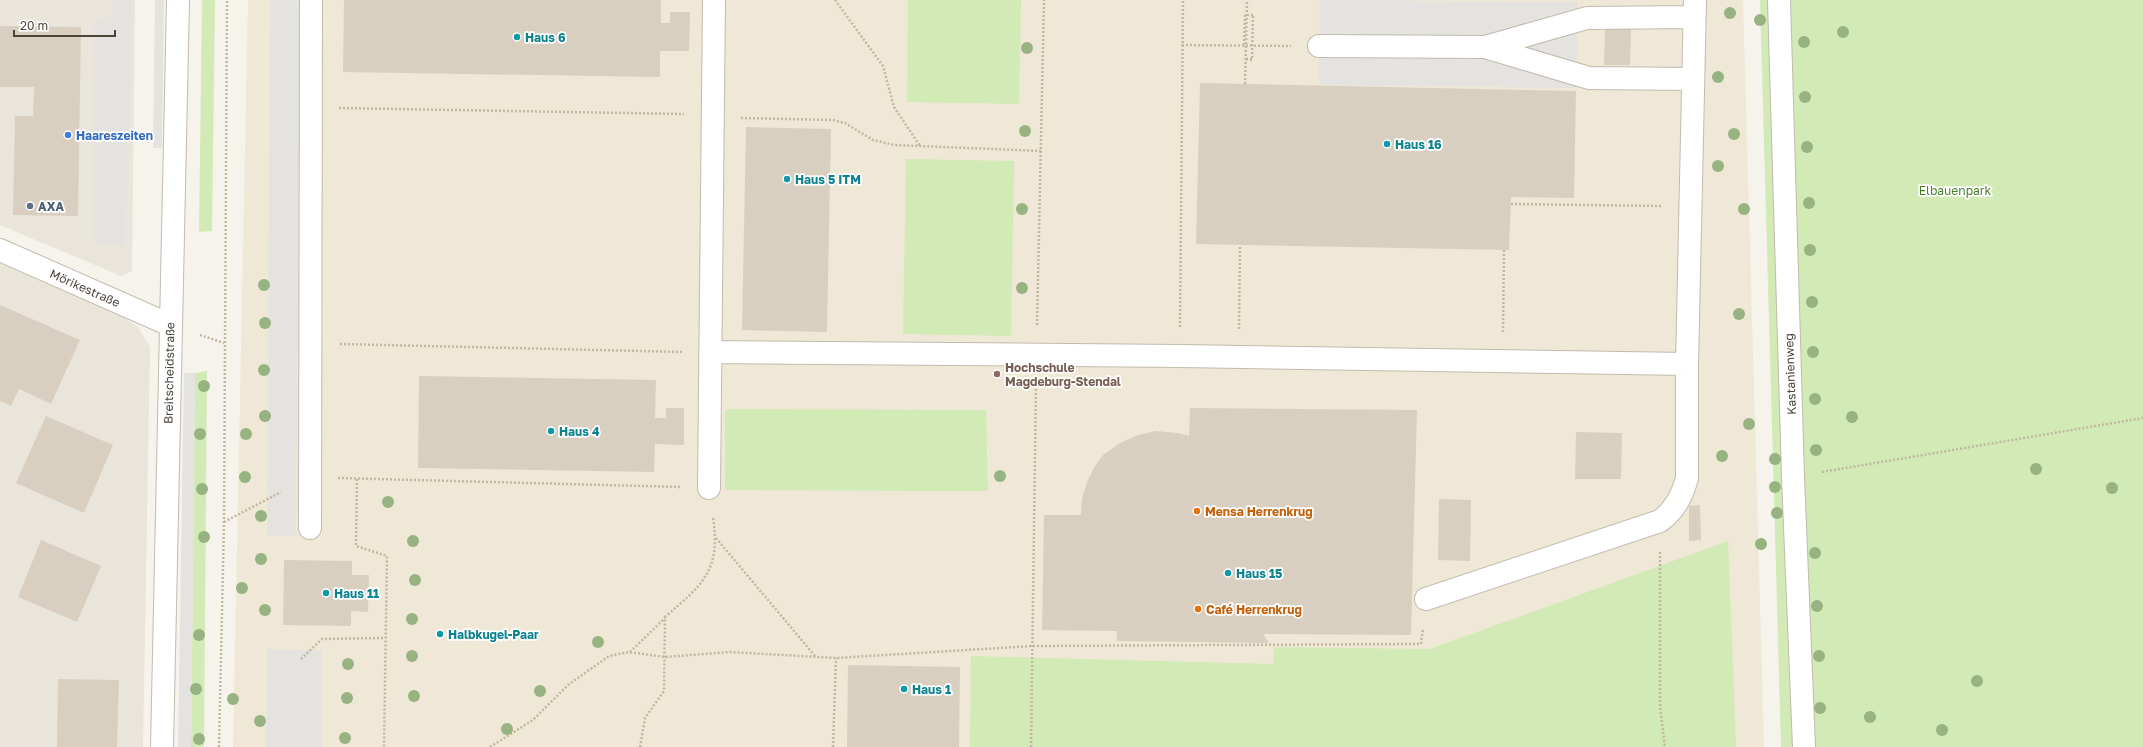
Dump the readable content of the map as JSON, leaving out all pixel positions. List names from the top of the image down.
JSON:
{
  "streets": {
    "street": ["Mörikestraße", "Breitscheidstraße", "Kastanienweg"]
  },
  "crossings": [
    ["Mörikestraße", "Breitscheidstraße"]
  ],
  "parks": ["Elbauenpark"],
  "places": [
    "Haus 6",
    "Haareszeiten",
    "Haus 16",
    "Haus 5 ITM",
    "AXA",
    "Hochschule Magdeburg-Stendal",
    "Haus 4",
    "Mensa Herrenkrug",
    "Haus 15",
    "Haus 11",
    "Café Herrenkrug",
    "Halbkugel-Paar",
    "Haus 1"
  ],
  "scale_bar": "20 m"
}
